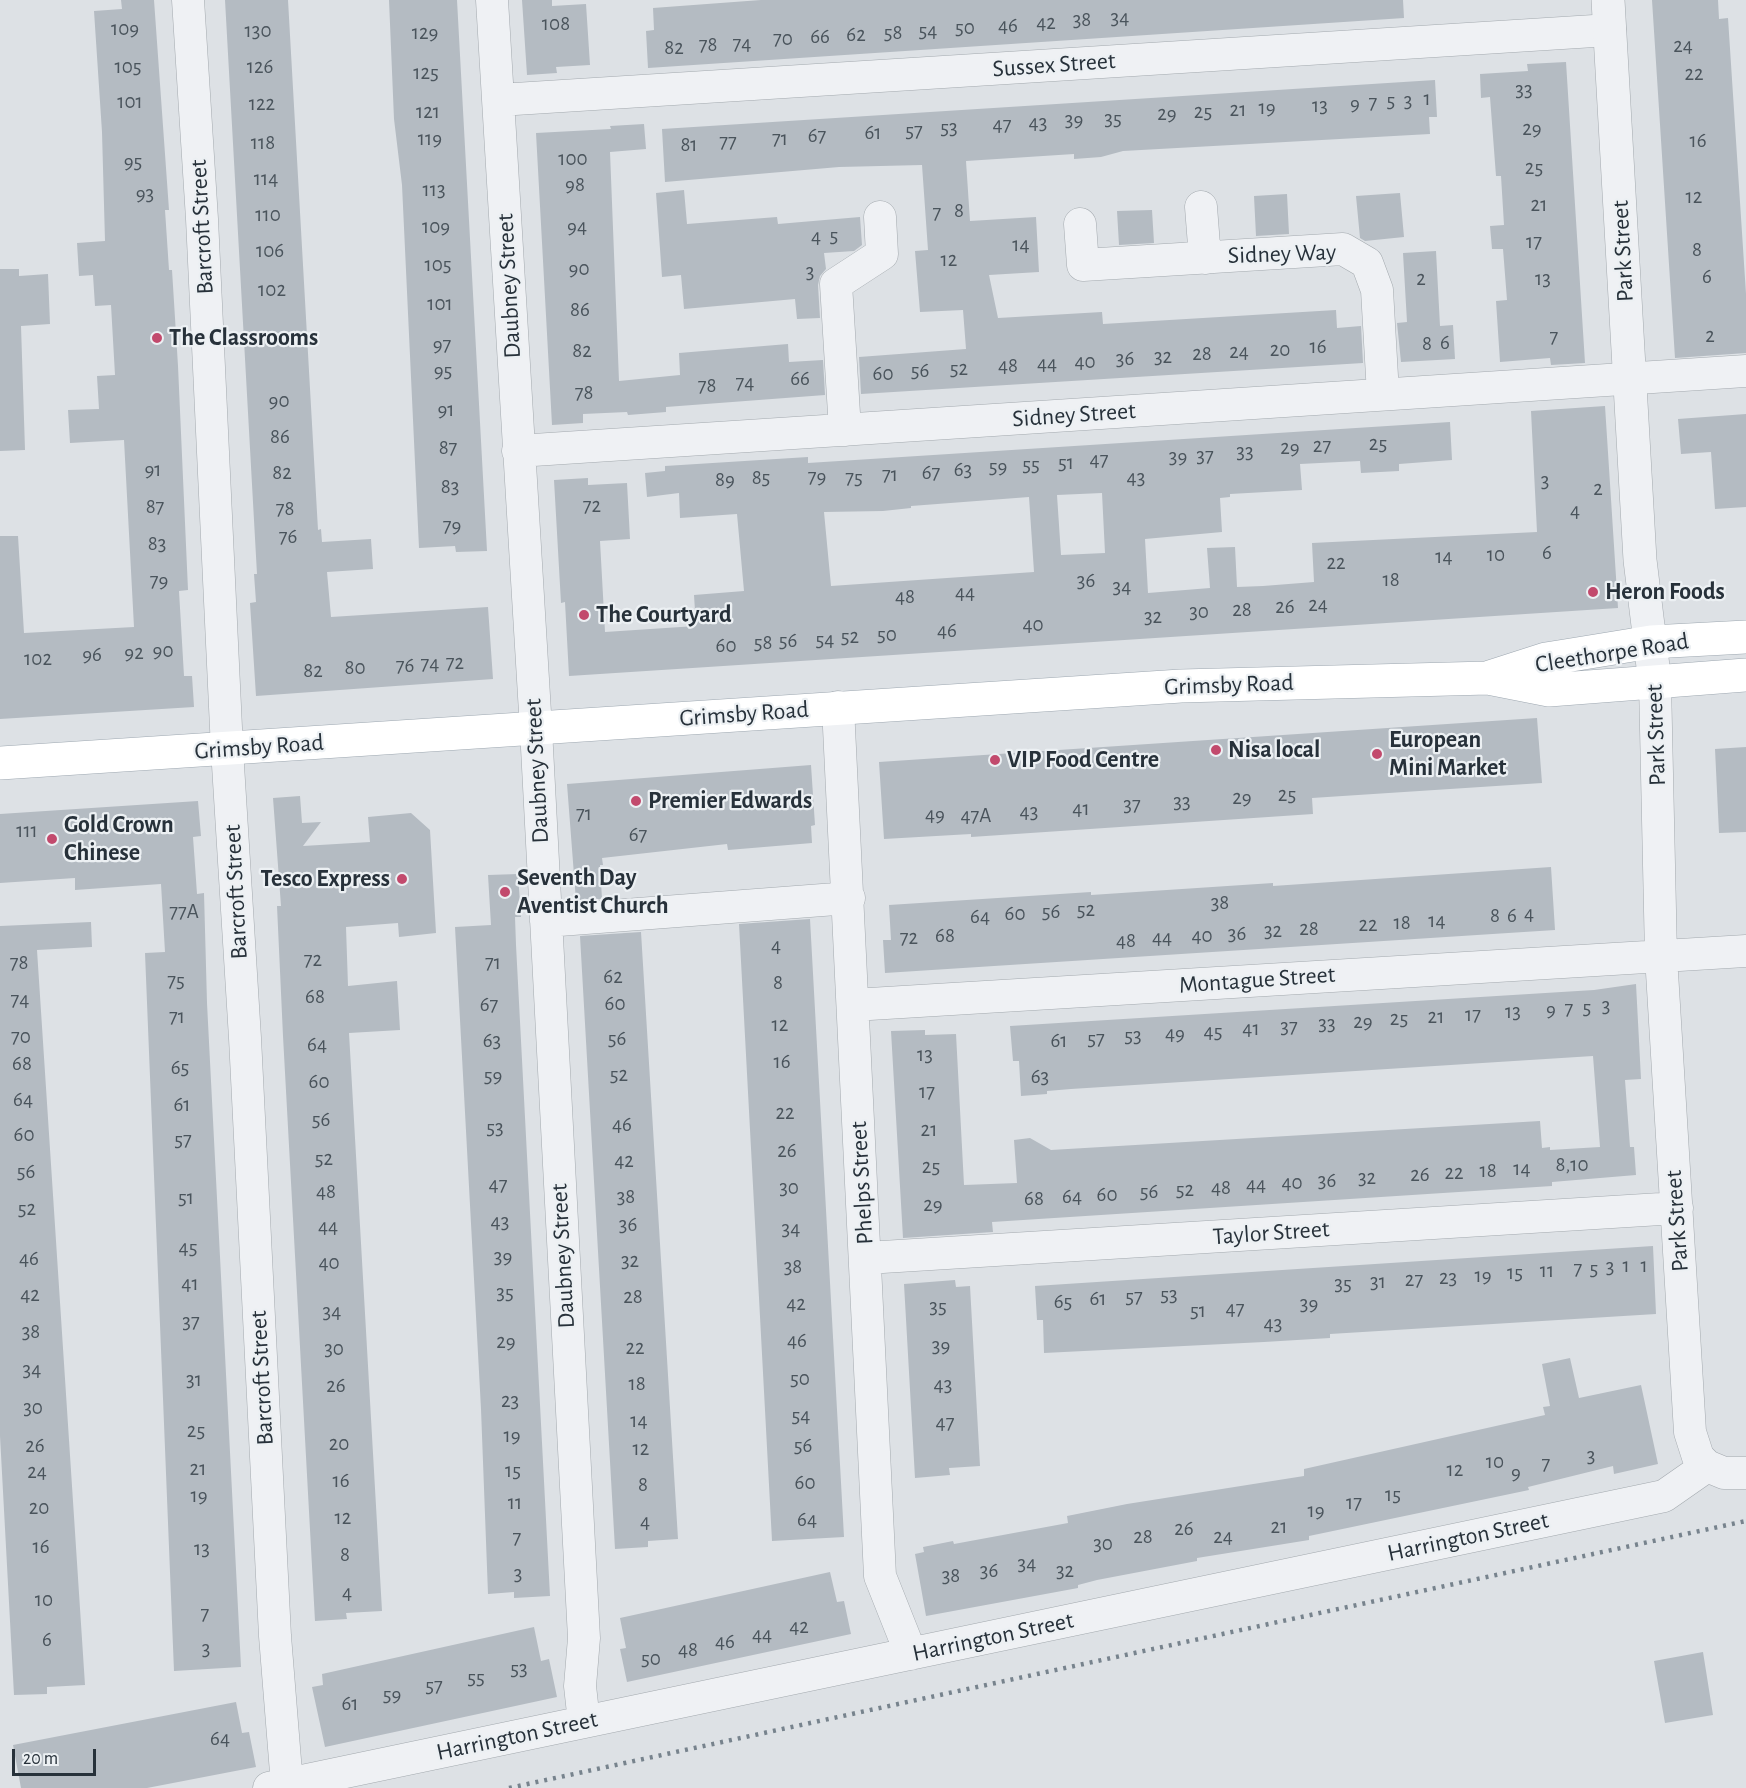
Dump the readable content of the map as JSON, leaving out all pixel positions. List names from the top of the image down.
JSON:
{
  "streets": {
    "main road": ["Cleethorpe Road", "Grimsby Road"],
    "street": [
      "Sussex Street",
      "Barcroft Street",
      "Park Street",
      "Sidney Way",
      "Daubney Street",
      "Sidney Street",
      "Montague Street",
      "Phelps Street",
      "Taylor Street",
      "Harrington Street"
    ]
  },
  "crossings": [
    ["Sussex Street", "Park Street"],
    ["Sussex Street", "Daubney Street"],
    ["Barcroft Street", "Grimsby Road"],
    ["Barcroft Street", "Harrington Street"],
    ["Park Street", "Sidney Street"],
    ["Park Street", "Cleethorpe Road"],
    ["Park Street", "Montague Street"],
    ["Park Street", "Taylor Street"],
    ["Park Street", "Harrington Street"],
    ["Sidney Way", "Sidney Street"],
    ["Daubney Street", "Sidney Street"],
    ["Daubney Street", "Grimsby Road"],
    ["Daubney Street", "Harrington Street"],
    ["Cleethorpe Road", "Grimsby Road"],
    ["Grimsby Road", "Phelps Street"],
    ["Montague Street", "Phelps Street"],
    ["Phelps Street", "Taylor Street"],
    ["Phelps Street", "Harrington Street"]
  ],
  "places": [
    "The Classrooms",
    "Heron Foods",
    "The Courtyard",
    "Nisa local",
    "European Mini Market",
    "VIP Food Centre",
    "Premier Edwards",
    "Gold Crown Chinese",
    "Tesco Express",
    "Seventh Day Aventist Church"
  ],
  "house_numbers": [
    "34",
    "38",
    "42",
    "108",
    "46",
    "50",
    "109",
    "130",
    "54",
    "129",
    "58",
    "62",
    "66",
    "70",
    "74",
    "78",
    "24",
    "82",
    "105",
    "126",
    "125",
    "22",
    "33",
    "1",
    "5",
    "3",
    "101",
    "7",
    "122",
    "9",
    "13",
    "19",
    "21",
    "121",
    "25",
    "29",
    "35",
    "39",
    "43",
    "47",
    "53",
    "29",
    "57",
    "61",
    "67",
    "119",
    "71",
    "16",
    "77",
    "118",
    "81",
    "100",
    "95",
    "25",
    "114",
    "98",
    "113",
    "93",
    "12",
    "21",
    "8",
    "7",
    "110",
    "109",
    "94",
    "5",
    "4",
    "17",
    "14",
    "8",
    "106",
    "12",
    "105",
    "90",
    "3",
    "6",
    "2",
    "13",
    "102",
    "101",
    "86",
    "2",
    "7",
    "6",
    "8",
    "97",
    "16",
    "20",
    "82",
    "24",
    "28",
    "32",
    "36",
    "40",
    "44",
    "48",
    "52",
    "95",
    "56",
    "60",
    "66",
    "74",
    "78",
    "78",
    "90",
    "91",
    "86",
    "25",
    "27",
    "87",
    "29",
    "33",
    "37",
    "39",
    "47",
    "51",
    "55",
    "59",
    "91",
    "63",
    "82",
    "67",
    "71",
    "79",
    "85",
    "75",
    "43",
    "89",
    "3",
    "83",
    "2",
    "72",
    "87",
    "78",
    "4",
    "79",
    "76",
    "83",
    "6",
    "10",
    "14",
    "22",
    "18",
    "79",
    "36",
    "34",
    "44",
    "48",
    "24",
    "26",
    "28",
    "30",
    "32",
    "40",
    "46",
    "50",
    "52",
    "54",
    "56",
    "58",
    "60",
    "90",
    "92",
    "96",
    "102",
    "72",
    "74",
    "76",
    "80",
    "82",
    "25",
    "29",
    "33",
    "37",
    "41",
    "43",
    "71",
    "49",
    "47A",
    "111",
    "67",
    "38",
    "52",
    "77A",
    "56",
    "60",
    "4",
    "8",
    "6",
    "64",
    "14",
    "18",
    "22",
    "28",
    "32",
    "36",
    "68",
    "40",
    "72",
    "44",
    "48",
    "4",
    "72",
    "78",
    "71",
    "62",
    "75",
    "8",
    "68",
    "74",
    "60",
    "67",
    "3",
    "5",
    "7",
    "9",
    "13",
    "17",
    "71",
    "21",
    "25",
    "29",
    "33",
    "12",
    "37",
    "41",
    "45",
    "49",
    "53",
    "70",
    "56",
    "57",
    "63",
    "61",
    "64",
    "13",
    "16",
    "68",
    "65",
    "52",
    "59",
    "63",
    "60",
    "17",
    "64",
    "61",
    "22",
    "56",
    "46",
    "53",
    "21",
    "60",
    "57",
    "26",
    "52",
    "42",
    "8,10",
    "25",
    "14",
    "18",
    "56",
    "22",
    "26",
    "32",
    "36",
    "40",
    "47",
    "44",
    "30",
    "48",
    "52",
    "48",
    "56",
    "60",
    "38",
    "64",
    "51",
    "68",
    "29",
    "52",
    "43",
    "36",
    "44",
    "34",
    "45",
    "39",
    "46",
    "32",
    "40",
    "1",
    "1",
    "38",
    "3",
    "7",
    "5",
    "11",
    "15",
    "19",
    "23",
    "27",
    "31",
    "41",
    "35",
    "35",
    "42",
    "53",
    "28",
    "57",
    "61",
    "65",
    "42",
    "39",
    "35",
    "47",
    "51",
    "34",
    "37",
    "43",
    "38",
    "46",
    "29",
    "39",
    "22",
    "30",
    "34",
    "50",
    "31",
    "18",
    "43",
    "26",
    "23",
    "30",
    "54",
    "14",
    "47",
    "25",
    "19",
    "20",
    "26",
    "56",
    "12",
    "3",
    "10",
    "7",
    "21",
    "12",
    "15",
    "24",
    "9",
    "16",
    "60",
    "8",
    "15",
    "19",
    "11",
    "17",
    "20",
    "19",
    "12",
    "64",
    "4",
    "21",
    "26",
    "28",
    "24",
    "7",
    "30",
    "16",
    "13",
    "8",
    "34",
    "36",
    "32",
    "3",
    "38",
    "4",
    "10",
    "7",
    "42",
    "44",
    "6",
    "46",
    "3",
    "48",
    "50",
    "53",
    "55",
    "57",
    "59",
    "61",
    "64"
  ],
  "scale_bar": "20 m"
}
